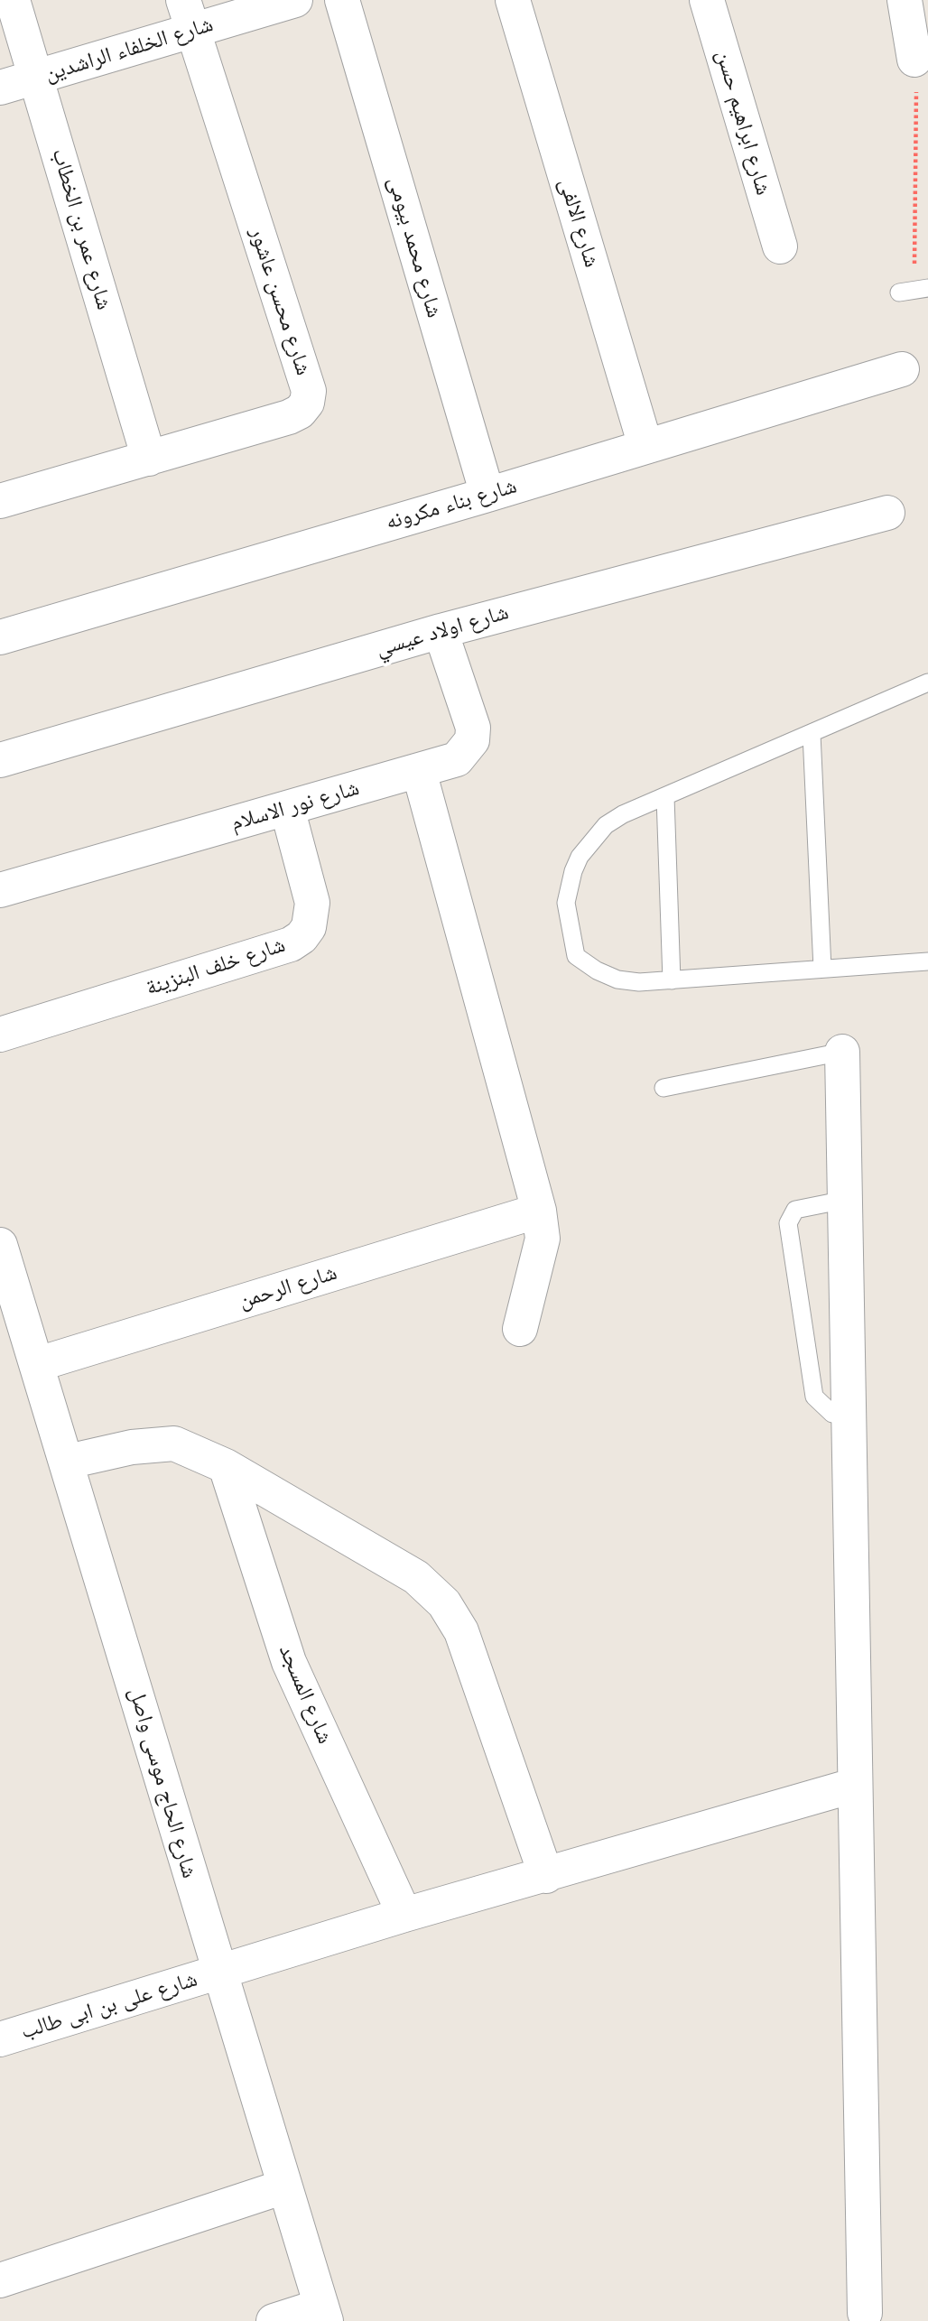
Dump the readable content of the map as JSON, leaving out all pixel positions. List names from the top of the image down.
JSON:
{
  "streets": {
    "street": [
      "شارع الخلفاء الراشدين",
      "شارع ابراهيم حسن",
      "شارع الالفى",
      "شارع عمر بن الخطاب",
      "شارع محمد بيومى",
      "شارع محسن عاشور",
      "شارع بناء مكرونه",
      "شارع اولاد عيسي",
      "شارع نور الاسلام",
      "شارع خلف البنزينة",
      "شارع الرحمن",
      "شارع المسجد",
      "شارع الحاج موسى واصل",
      "شارع على بن ابى طالب"
    ]
  },
  "crossings": [
    ["شارع الخلفاء الراشدين", "شارع عمر بن الخطاب"],
    ["شارع الخلفاء الراشدين", "شارع محسن عاشور"],
    ["شارع الالفى", "شارع بناء مكرونه"],
    ["شارع عمر بن الخطاب", "شارع محسن عاشور"],
    ["شارع محمد بيومى", "شارع بناء مكرونه"],
    ["شارع اولاد عيسي", "شارع نور الاسلام"],
    ["شارع نور الاسلام", "شارع خلف البنزينة"],
    ["شارع الرحمن", "شارع الحاج موسى واصل"],
    ["شارع المسجد", "شارع على بن ابى طالب"],
    ["شارع الحاج موسى واصل", "شارع على بن ابى طالب"]
  ]
}
